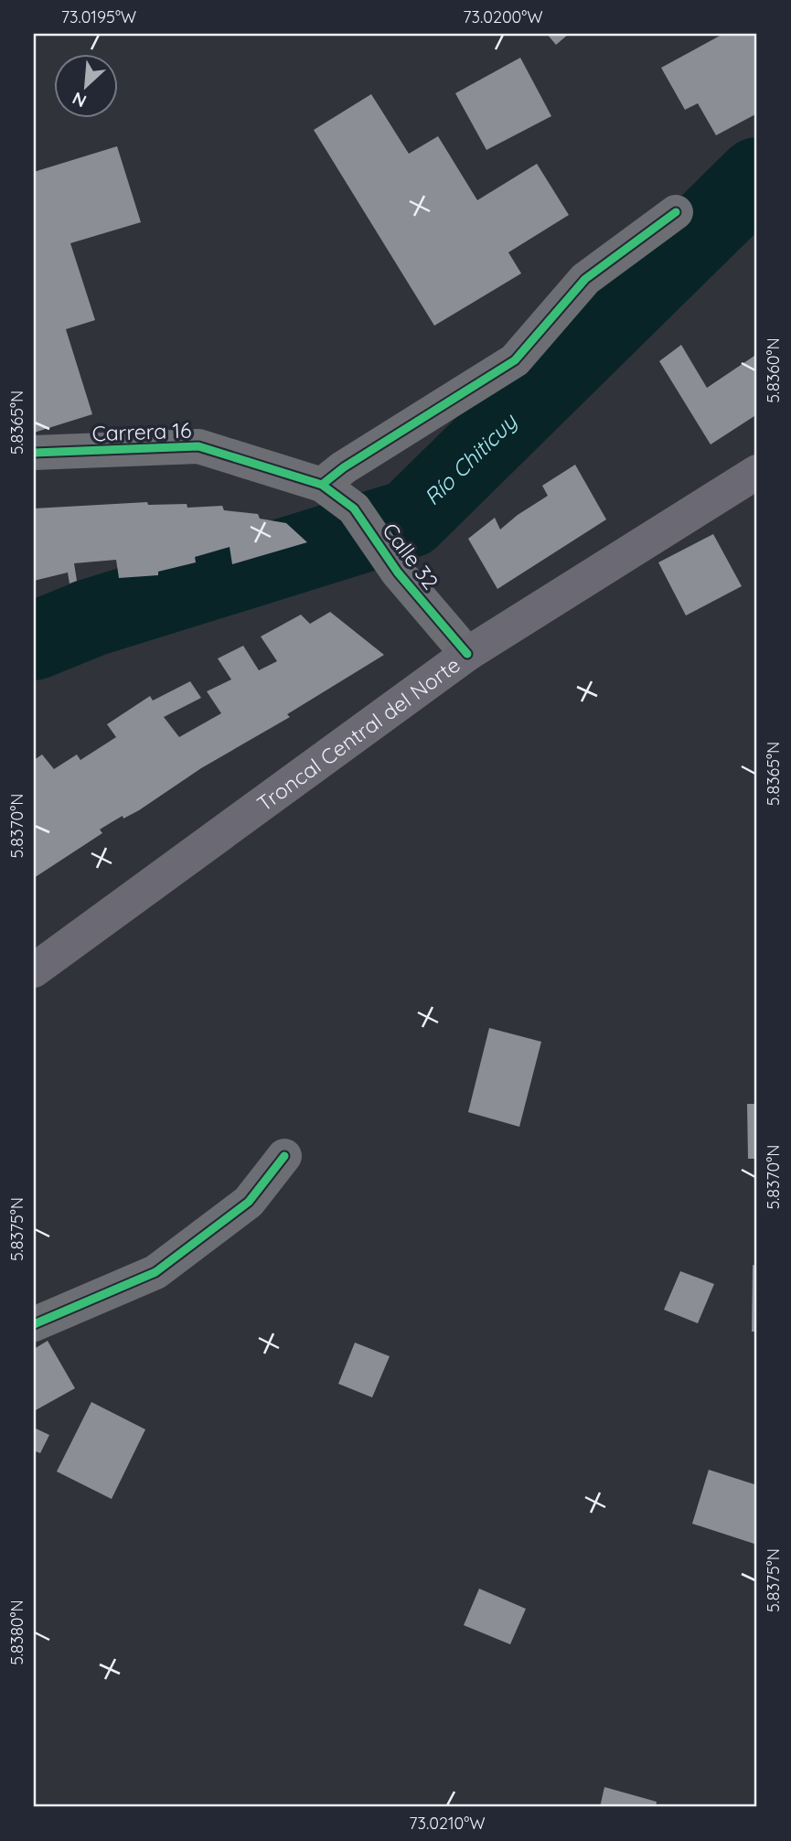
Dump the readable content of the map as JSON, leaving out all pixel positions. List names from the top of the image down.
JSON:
{
  "streets": {
    "highway": ["Troncal Central del Norte"],
    "street": ["Carrera 16", "Calle 32"]
  },
  "crossings": [
    ["Carrera 16", "Calle 32"],
    ["Calle 32", "Troncal Central del Norte"]
  ],
  "water": ["Río Chiticuy"],
  "north": "bottom left",
  "coordinates": [
    "73.0195°W",
    "73.0200°W",
    "5.8360°N",
    "5.8365°N",
    "5.8370°N",
    "5.8375°N",
    "5.8380°N",
    "73.0210°W"
  ]
}
